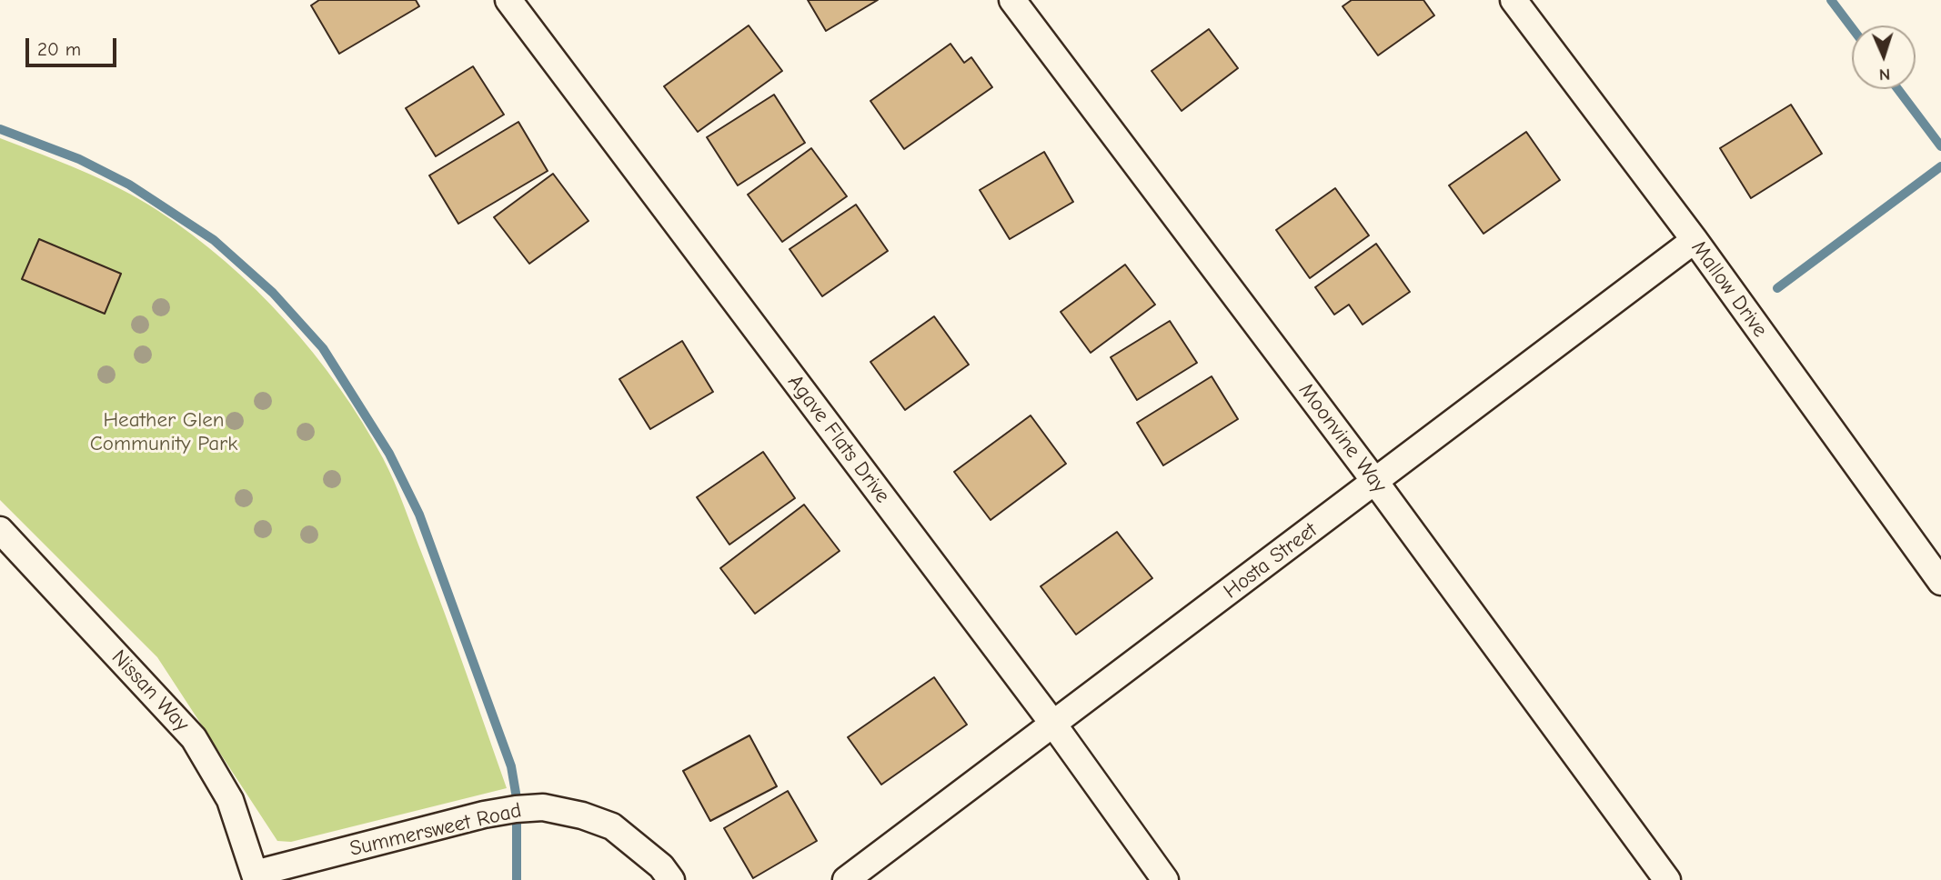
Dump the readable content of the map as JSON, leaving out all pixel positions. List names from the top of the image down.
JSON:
{
  "streets": {
    "street": [
      "Mallow Drive",
      "Moonvine Way",
      "Agave Flats Drive",
      "Hosta Street",
      "Nissan Way",
      "Summersweet Road"
    ]
  },
  "crossings": [
    ["Mallow Drive", "Hosta Street"],
    ["Moonvine Way", "Hosta Street"],
    ["Agave Flats Drive", "Hosta Street"],
    ["Nissan Way", "Summersweet Road"]
  ],
  "parks": ["Heather Glen Community Park"],
  "scale_bar": "20 m",
  "north": "bottom"
}
